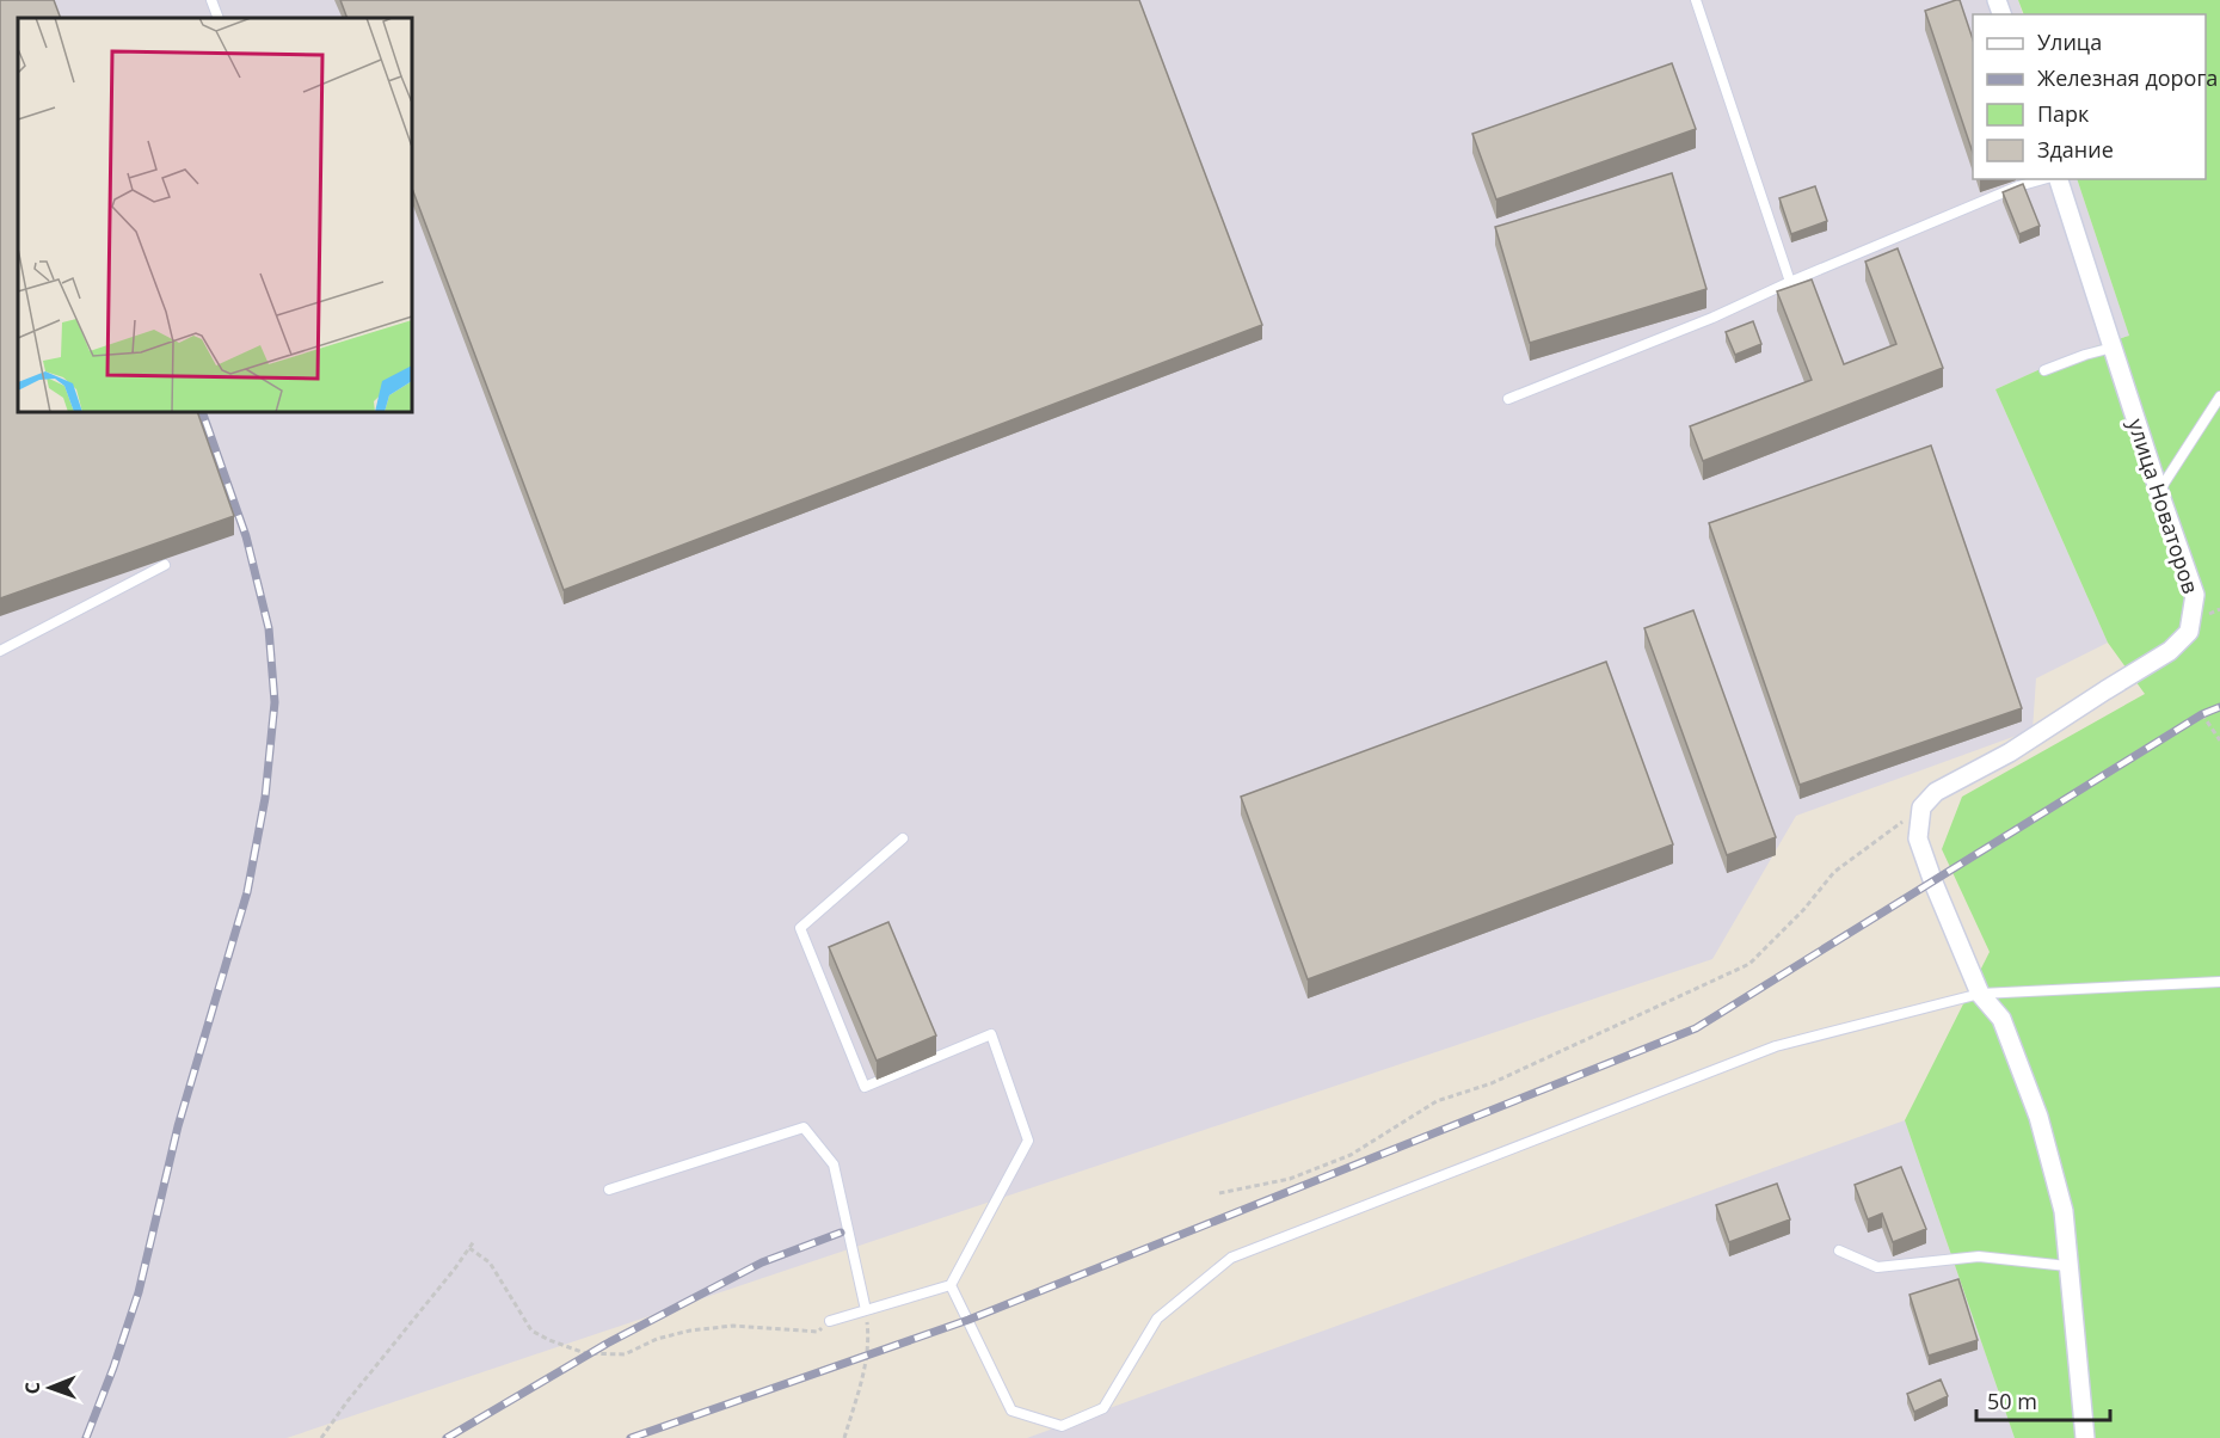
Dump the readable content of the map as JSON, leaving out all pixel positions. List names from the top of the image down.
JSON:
{
  "streets": {
    "street": ["улица Новаторов"]
  },
  "legend": [
    "Улица",
    "Железная дорога",
    "Парк",
    "Здание"
  ],
  "scale_bar": "50 m",
  "north": "left"
}
